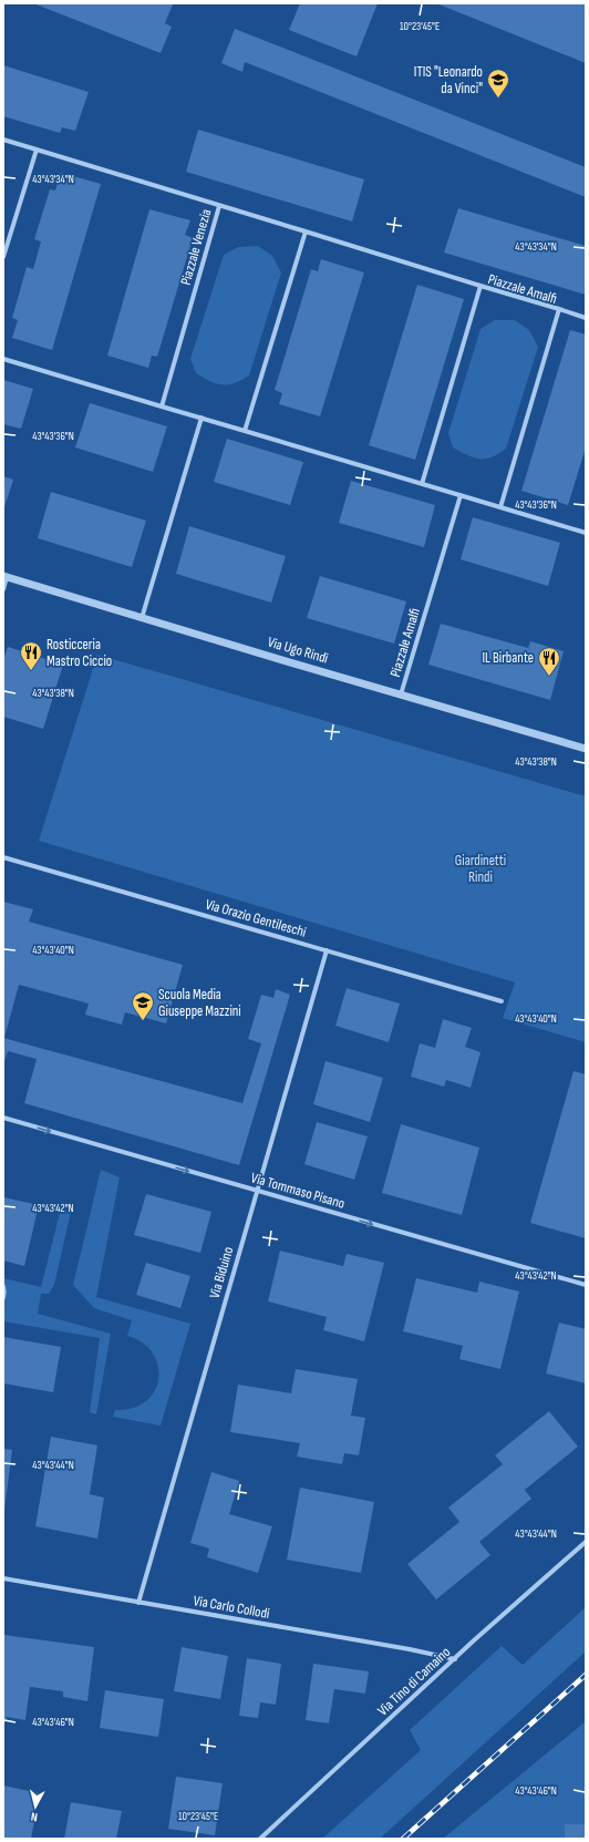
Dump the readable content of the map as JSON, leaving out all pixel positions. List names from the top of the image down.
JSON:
{
  "streets": {
    "street": [
      "Piazzale Venezia",
      "Piazzale Amalfi",
      "Via Ugo Rindi",
      "Via Orazio Gentileschi",
      "Via Tommaso Pisano",
      "Via Biduino",
      "Via Carlo Collodi",
      "Via Tino di Camaino"
    ]
  },
  "crossings": [
    ["Piazzale Venezia", "Piazzale Amalfi"],
    ["Piazzale Amalfi", "Via Ugo Rindi"],
    ["Via Orazio Gentileschi", "Via Biduino"],
    ["Via Tommaso Pisano", "Via Biduino"],
    ["Via Biduino", "Via Carlo Collodi"],
    ["Via Carlo Collodi", "Via Tino di Camaino"]
  ],
  "one_way": ["Via Tommaso Pisano"],
  "parks": ["Giardinetti Rindi"],
  "places": {
    "school or university": ["ITIS \"Leonardo da Vinci\"", "Scuola Media Giuseppe Mazzini"],
    "restaurant": ["Rosticceria Mastro Ciccio", "IL Birbante"]
  },
  "north": "bottom",
  "coordinates": [
    "10°23'45\"E",
    "43°43'34\"N",
    "43°43'36\"N",
    "43°43'38\"N",
    "43°43'40\"N",
    "43°43'42\"N",
    "43°43'44\"N",
    "43°43'46\"N"
  ]
}
